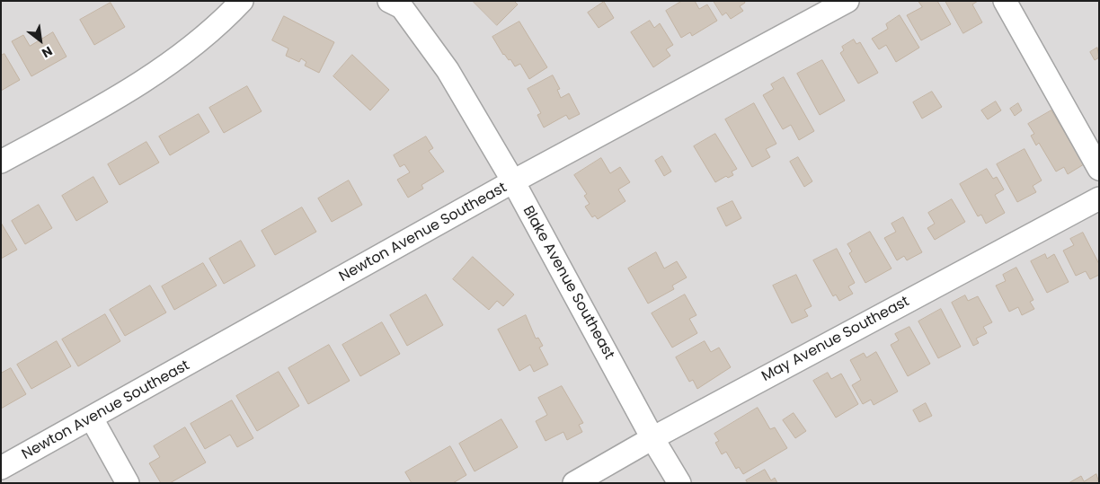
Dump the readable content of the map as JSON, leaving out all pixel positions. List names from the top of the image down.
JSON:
{
  "streets": {
    "street": ["Newton Avenue Southeast", "Blake Avenue Southeast", "May Avenue Southeast"]
  },
  "crossings": [
    ["Newton Avenue Southeast", "Blake Avenue Southeast"],
    ["Blake Avenue Southeast", "May Avenue Southeast"]
  ],
  "north": "bottom right"
}
